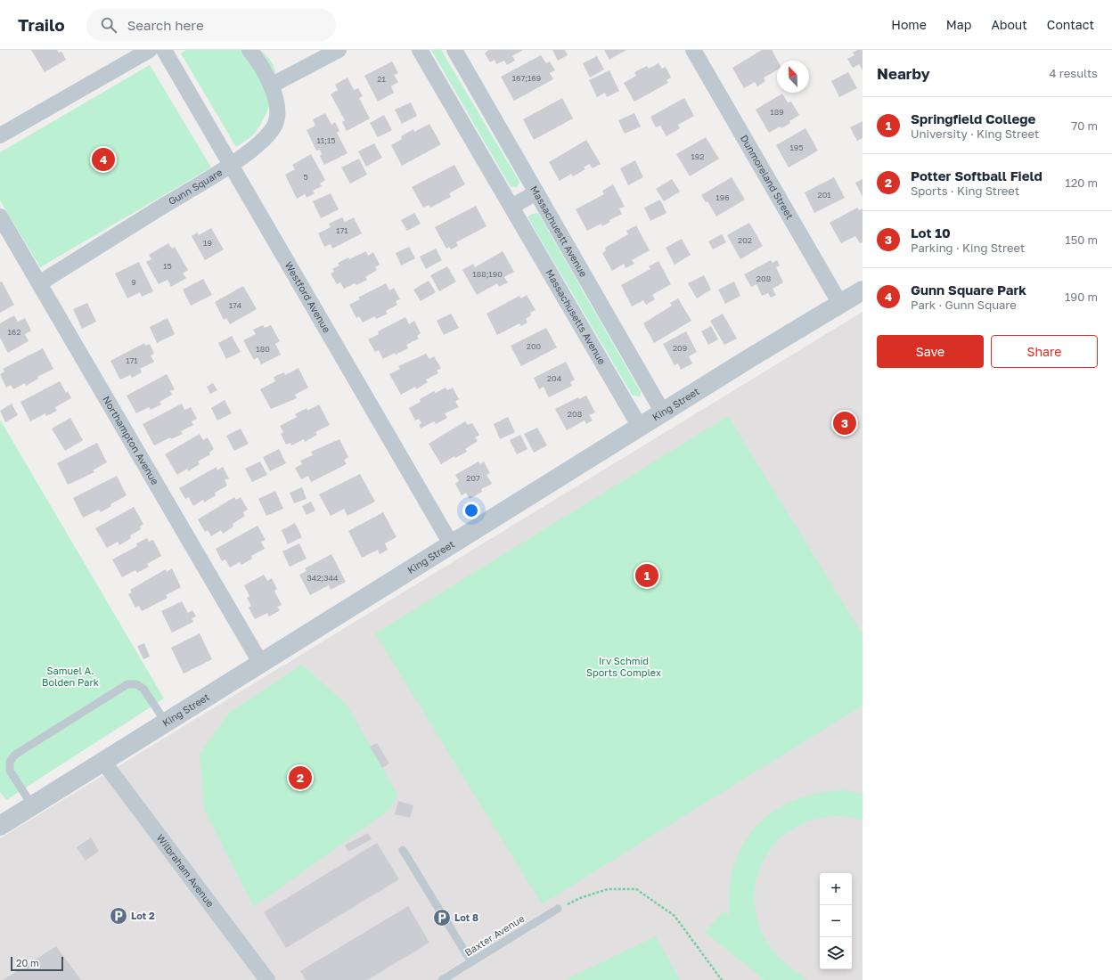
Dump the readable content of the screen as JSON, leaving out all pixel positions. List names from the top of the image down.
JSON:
{
  "streets": {
    "street": [
      "Dunmoreland Street",
      "Gunn Square",
      "Massachuestt Avenue",
      "Westford Avenue",
      "Massachusetts Avenue",
      "King Street",
      "Northampton Avenue",
      "Wilbraham Avenue"
    ],
    "lane": ["Baxter Avenue"]
  },
  "crossings": [
    ["Dunmoreland Street", "King Street"],
    ["Gunn Square", "Westford Avenue"],
    ["Gunn Square", "Northampton Avenue"],
    ["Massachuestt Avenue", "King Street"],
    ["Westford Avenue", "King Street"],
    ["Massachusetts Avenue", "King Street"],
    ["King Street", "Northampton Avenue"],
    ["King Street", "Wilbraham Avenue"]
  ],
  "parks": ["Irv Schmid Sports Complex", "Samuel A. Bolden Park"],
  "places": {
    "parking": ["Lot 2", "Lot 8"]
  },
  "house_numbers": [
    "167;169",
    "21",
    "189",
    "11;15",
    "195",
    "192",
    "5",
    "201",
    "196",
    "171",
    "202",
    "19",
    "15",
    "188;190",
    "208",
    "9",
    "174",
    "162",
    "200",
    "209",
    "180",
    "171",
    "204",
    "208",
    "207",
    "342;344"
  ],
  "scale_bar": "20 m",
  "north": "top left",
  "page": {
    "header": "Trailo",
    "search": "Search here",
    "nav": [
      "Home",
      "Map",
      "About",
      "Contact"
    ],
    "heading": ["Nearby", "4 results"],
    "list": [
      {
        "mark": "1",
        "name": "Springfield College",
        "note": "University · King Street",
        "value": "70 m"
      },
      {
        "mark": "2",
        "name": "Potter Softball Field",
        "note": "Sports · King Street",
        "value": "120 m"
      },
      {
        "mark": "3",
        "name": "Lot 10",
        "note": "Parking · King Street",
        "value": "150 m"
      },
      {
        "mark": "4",
        "name": "Gunn Square Park",
        "note": "Park · Gunn Square",
        "value": "190 m"
      }
    ],
    "pins": [
      "4",
      "3",
      "1",
      "2"
    ],
    "buttons": ["Save", "Share"],
    "map_buttons": ["+", "−"],
    "scale": "20 m"
  }
}
